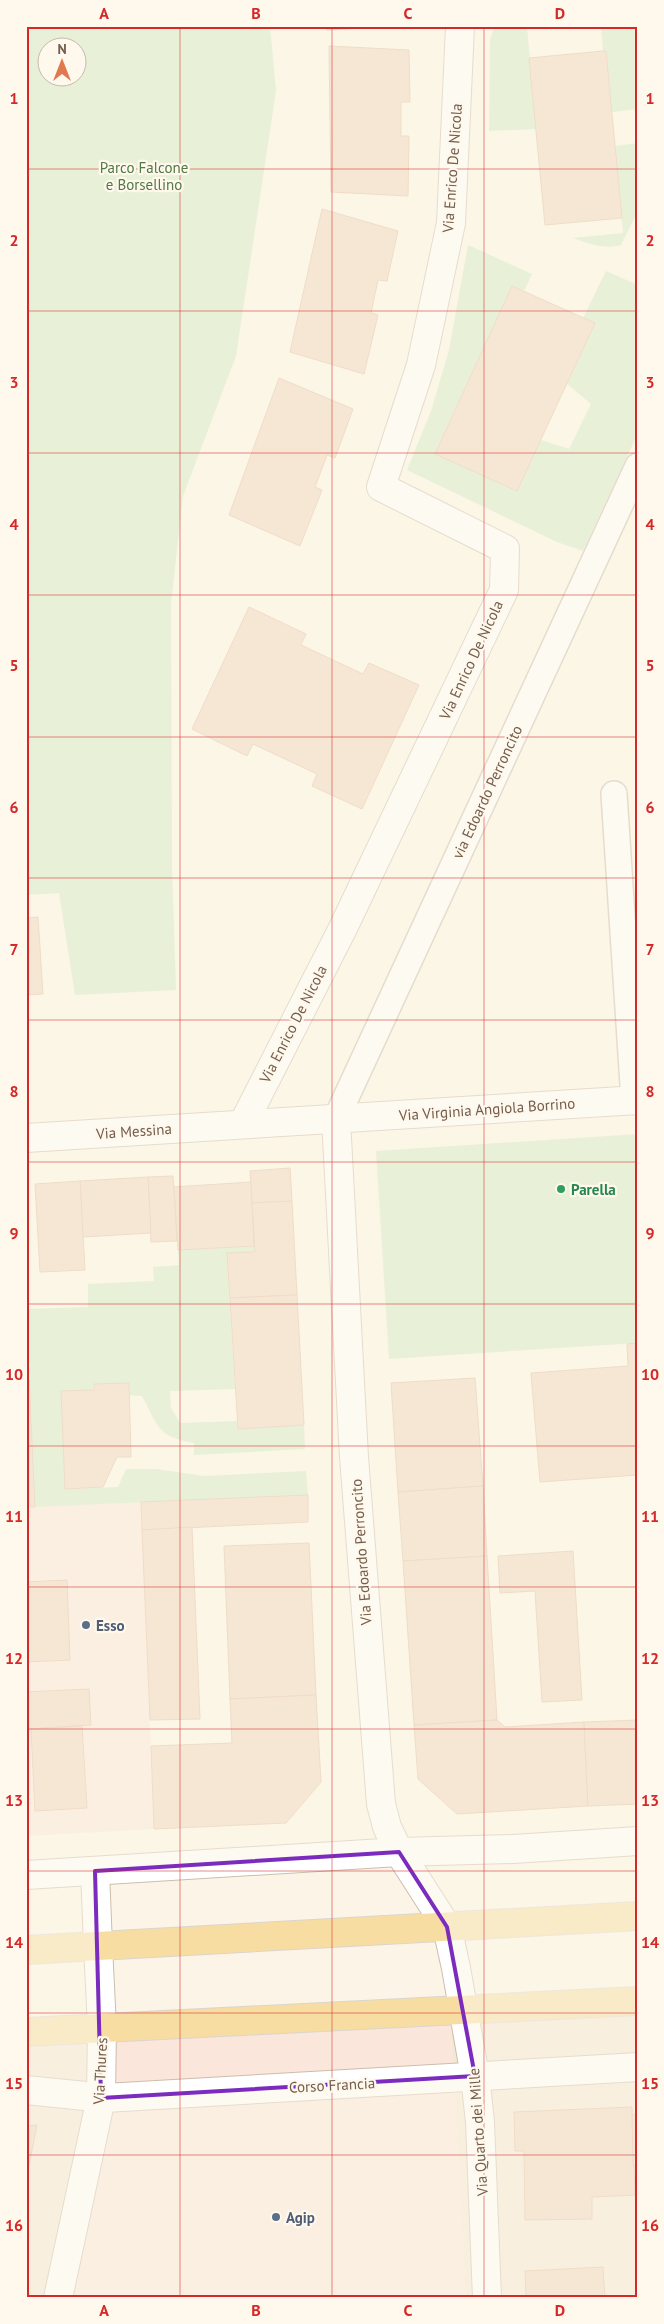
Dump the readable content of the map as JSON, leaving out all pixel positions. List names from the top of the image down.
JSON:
{
  "streets": {
    "street": [
      "Via Enrico De Nicola",
      "Via Virginia Angiola Borrino",
      "Via Messina",
      "Via Edoardo Perroncito",
      "Via Thures",
      "Corso Francia",
      "Via Quarto dei Mille"
    ],
    "lane": ["via Edoardo Perroncito"]
  },
  "crossings": [
    ["Via Enrico De Nicola", "Via Virginia Angiola Borrino"],
    ["Via Enrico De Nicola", "Via Messina"],
    ["via Edoardo Perroncito", "Via Virginia Angiola Borrino"],
    ["via Edoardo Perroncito", "Via Edoardo Perroncito"],
    ["Via Virginia Angiola Borrino", "Via Messina"],
    ["Via Virginia Angiola Borrino", "Via Edoardo Perroncito"],
    ["Via Edoardo Perroncito", "Via Quarto dei Mille"],
    ["Via Thures", "Corso Francia"],
    ["Corso Francia", "Via Quarto dei Mille"]
  ],
  "parks": ["Parco Falcone e Borsellino"],
  "places": ["Parella", "Esso", "Agip"],
  "north": "top",
  "grid": {
    "columns": [
      "A",
      "B",
      "C",
      "D"
    ],
    "rows": [
      "1",
      "2",
      "3",
      "4",
      "5",
      "6",
      "7",
      "8",
      "9",
      "10",
      "11",
      "12",
      "13",
      "14",
      "15",
      "16"
    ]
  }
}
